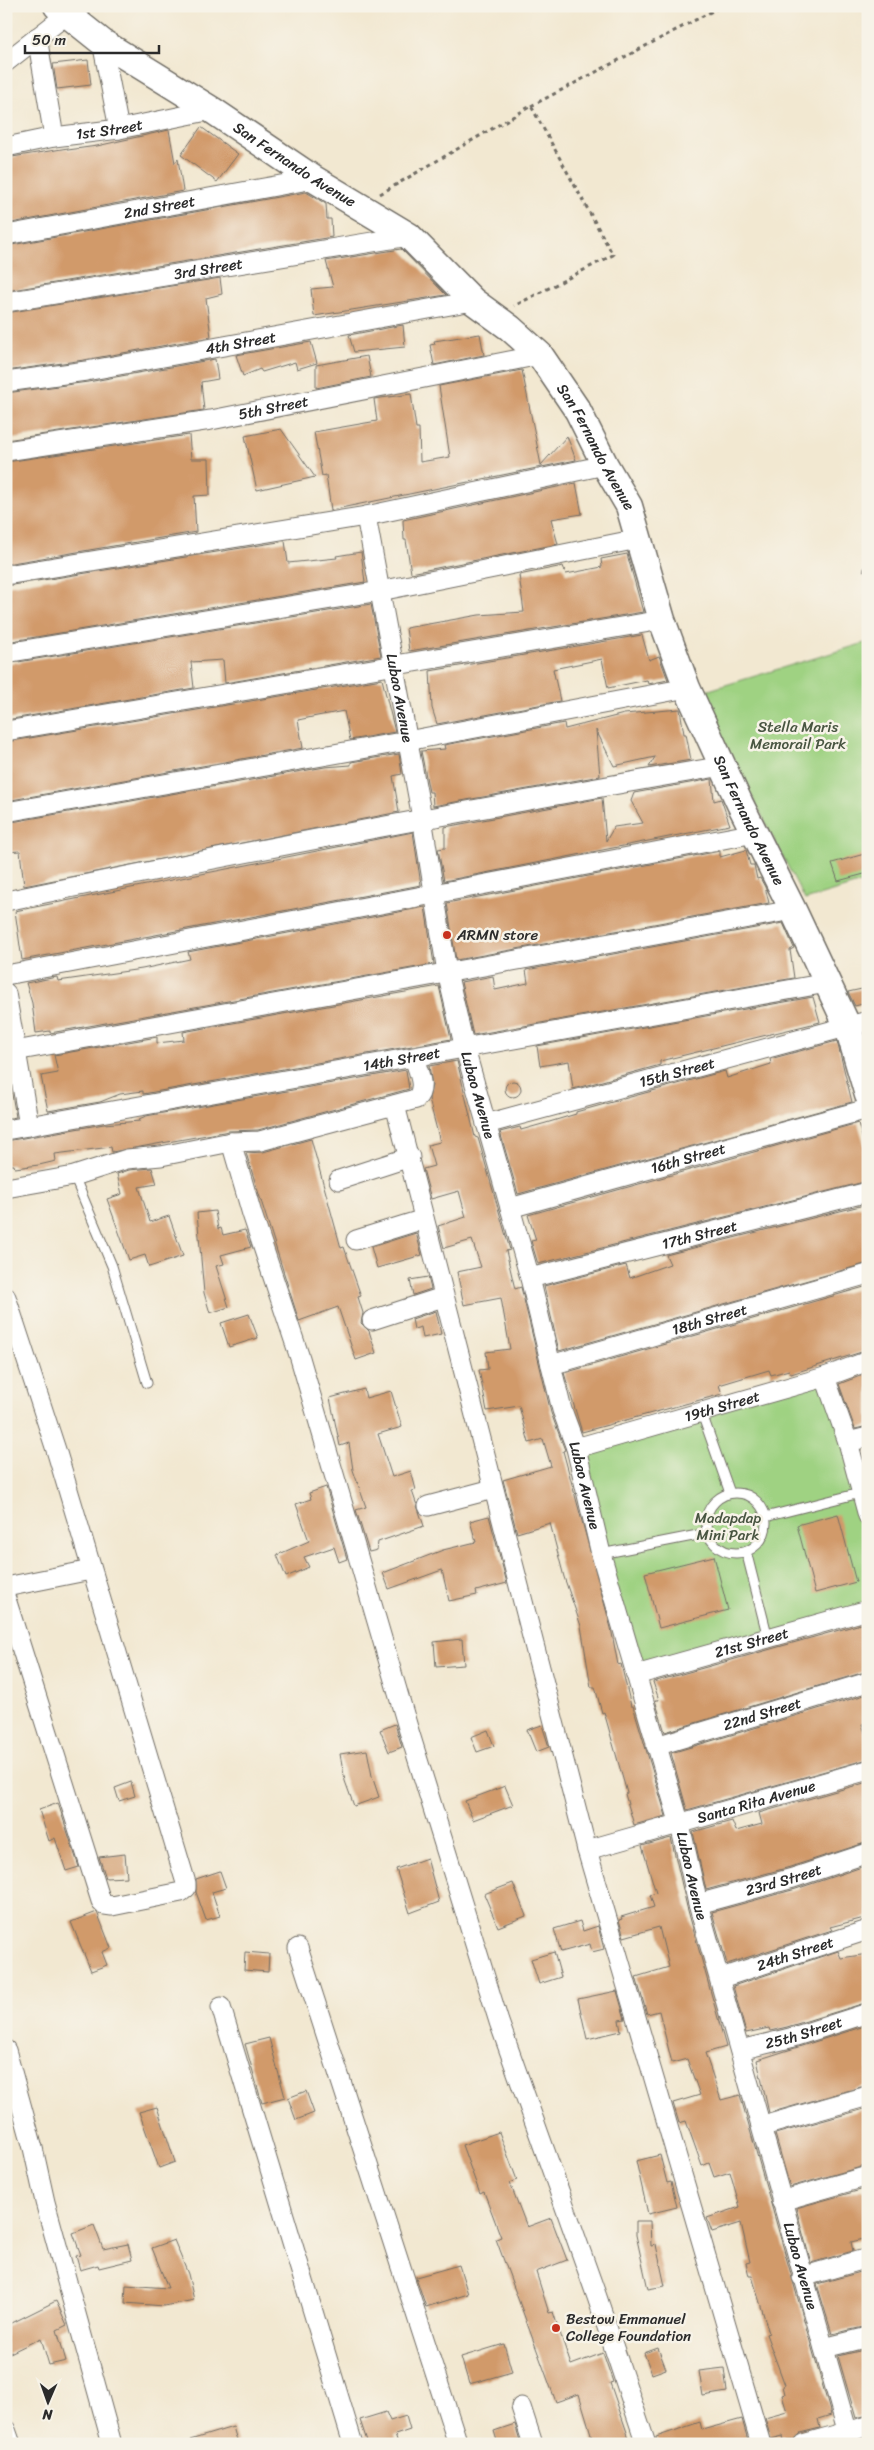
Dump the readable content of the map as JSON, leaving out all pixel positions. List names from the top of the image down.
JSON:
{
  "streets": {
    "main road": ["San Fernando Avenue"],
    "street": [
      "1st Street",
      "2nd Street",
      "3rd Street",
      "4th Street",
      "5th Street",
      "Lubao Avenue",
      "14th Street",
      "15th Street",
      "16th Street",
      "17th Street",
      "18th Street",
      "19th Street",
      "21st Street",
      "22nd Street",
      "Santa Rita Avenue",
      "23rd Street",
      "24th Street",
      "25th Street"
    ]
  },
  "crossings": [
    ["1st Street", "San Fernando Avenue"],
    ["San Fernando Avenue", "2nd Street"],
    ["San Fernando Avenue", "3rd Street"],
    ["San Fernando Avenue", "4th Street"],
    ["San Fernando Avenue", "5th Street"],
    ["San Fernando Avenue", "14th Street"],
    ["San Fernando Avenue", "15th Street"],
    ["Lubao Avenue", "14th Street"],
    ["Lubao Avenue", "15th Street"],
    ["Lubao Avenue", "16th Street"],
    ["Lubao Avenue", "17th Street"],
    ["Lubao Avenue", "18th Street"],
    ["Lubao Avenue", "19th Street"],
    ["Lubao Avenue", "21st Street"],
    ["Lubao Avenue", "22nd Street"],
    ["Lubao Avenue", "Santa Rita Avenue"],
    ["Lubao Avenue", "23rd Street"],
    ["Lubao Avenue", "24th Street"],
    ["Lubao Avenue", "25th Street"]
  ],
  "parks": ["Stella Maris Memorail Park", "Madapdap Mini Park"],
  "places": ["ARMN store", "Bestow Emmanuel College Foundation"],
  "scale_bar": "50 m",
  "north": "bottom"
}
